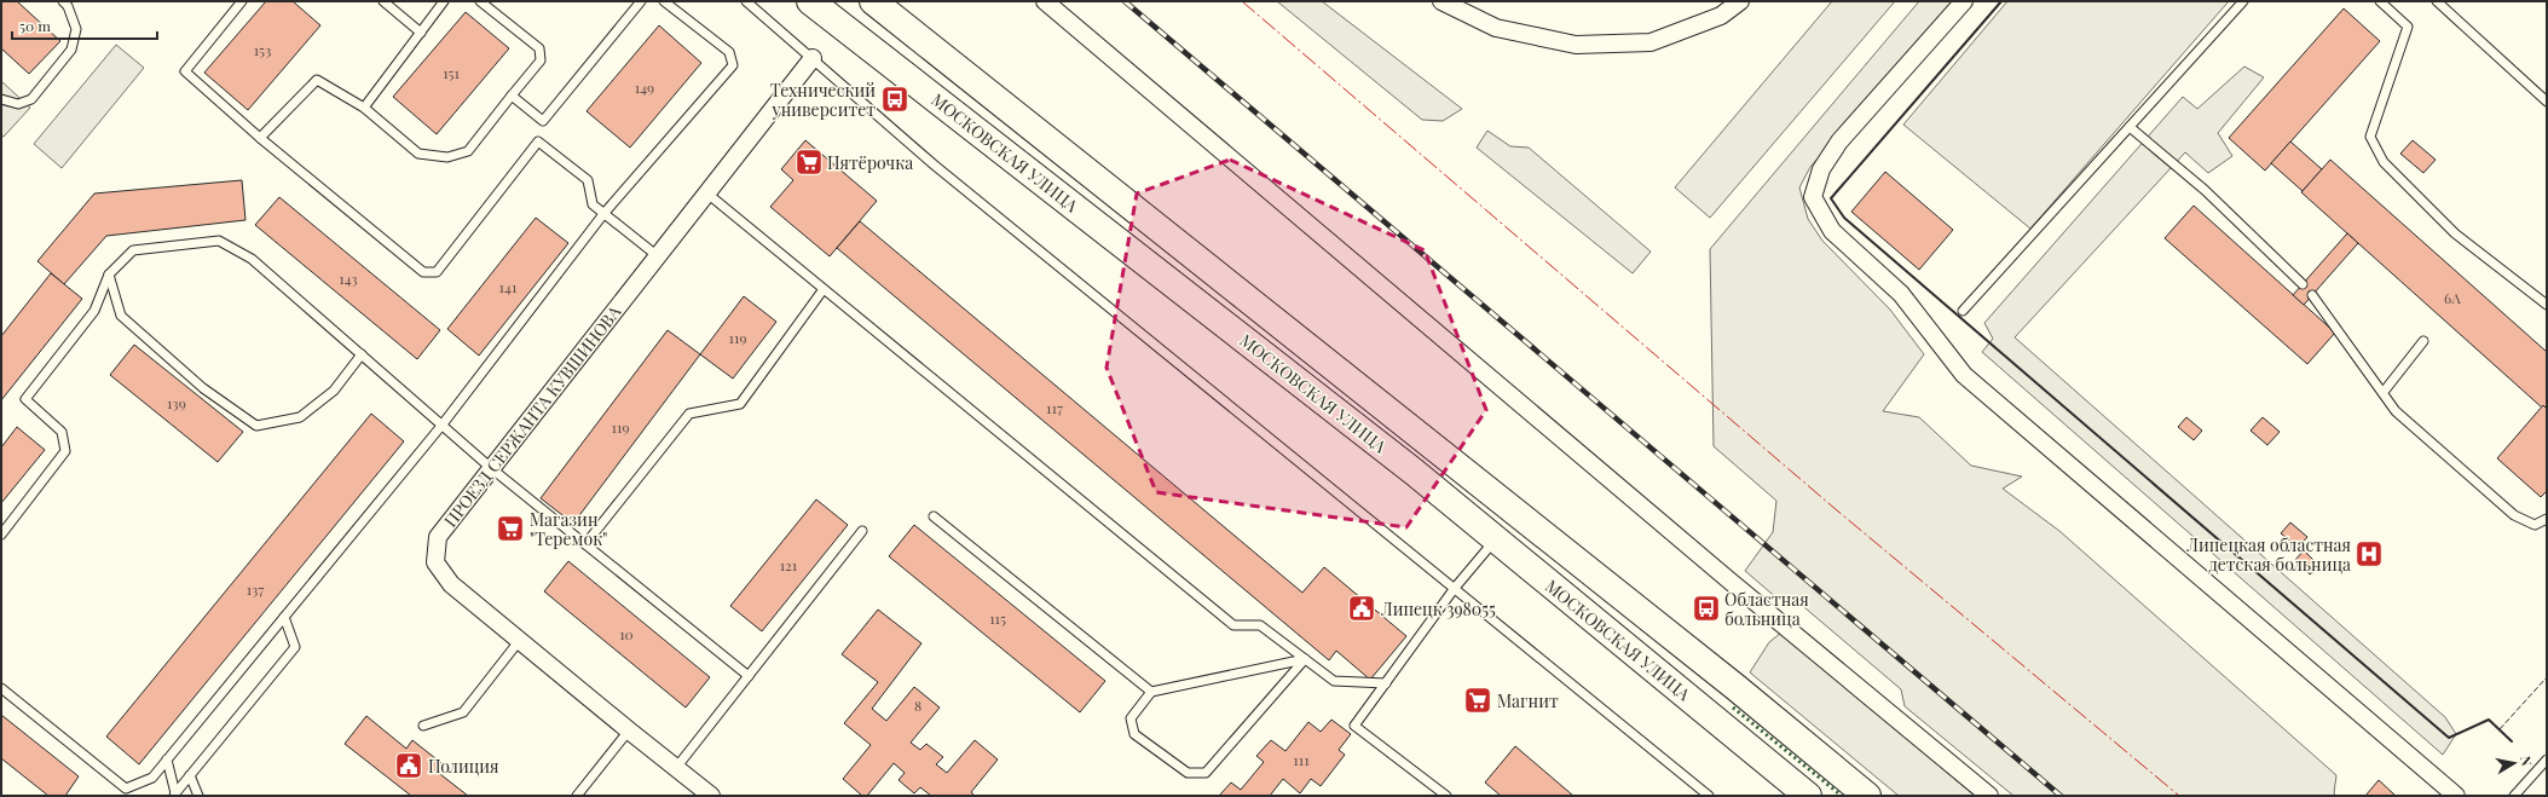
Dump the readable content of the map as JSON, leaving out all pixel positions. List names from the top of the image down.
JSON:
{
  "streets": {
    "main road": ["МОСКОВСКАЯ УЛИЦА"],
    "street": ["ПРОЕЗД СЕРЖАНТА КУВШИНОВА"]
  },
  "places": {
    "bus stop": ["Технический университет", "Областная больница"],
    "supermarket": ["Пятёрочка", "Магазин \"Теремок\"", "Магнит"],
    "hospital": ["Липецкая областная детская больница"],
    "public building": ["Липецк 398055", "Полиция"]
  },
  "house_numbers": [
    "153",
    "151",
    "149",
    "143",
    "141",
    "6А",
    "119",
    "139",
    "117",
    "119",
    "121",
    "137",
    "115",
    "10",
    "8",
    "111"
  ],
  "scale_bar": "50 m",
  "north": "right"
}
